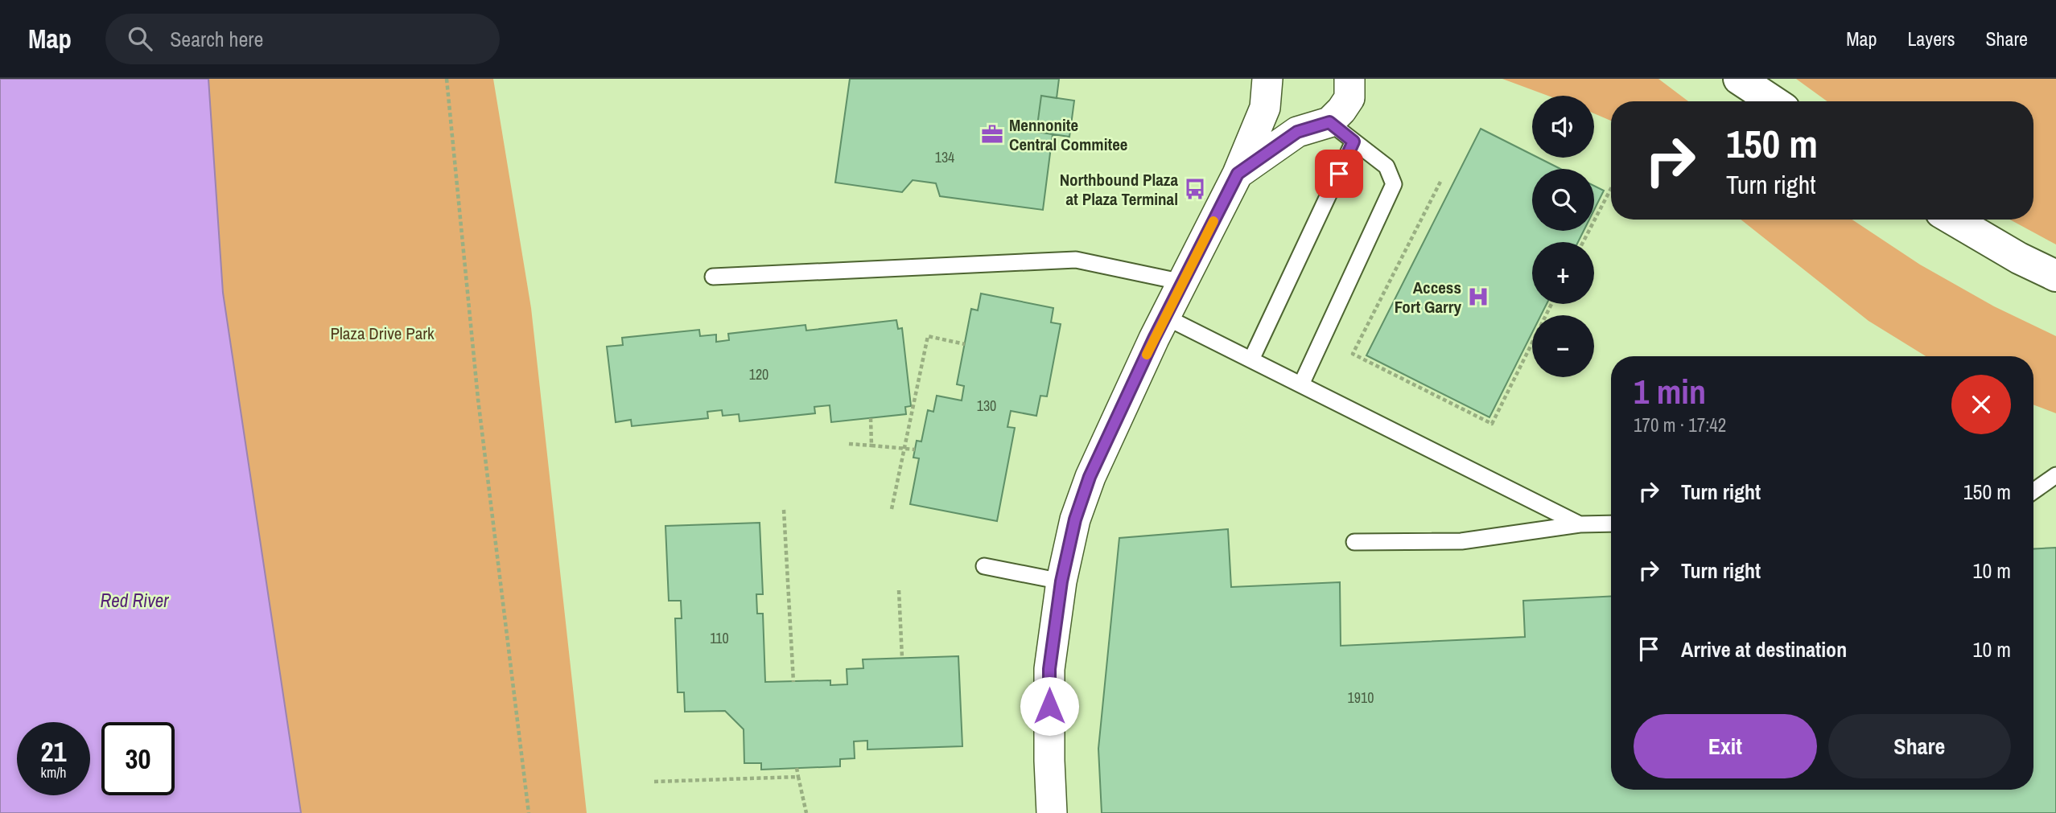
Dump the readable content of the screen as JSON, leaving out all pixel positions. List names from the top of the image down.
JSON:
{
  "water": ["Red River"],
  "parks": ["Plaza Drive Park"],
  "places": {
    "office": ["Mennonite Central Commitee"],
    "bus stop": ["Northbound Plaza at Plaza Terminal"],
    "hospital": ["Access Fort Garry"]
  },
  "house_numbers": [
    "134",
    "120",
    "130",
    "110",
    "1910"
  ],
  "page": {
    "header": "Map",
    "search": "Search here",
    "nav": ["Map", "Layers", "Share"],
    "map_buttons": ["+", "−"],
    "turn": ["150 m", "Turn right"],
    "heading": ["1 min", "170 m · 17:42"],
    "list": [
      {
        "name": "Turn right",
        "value": "150 m"
      },
      {
        "name": "Turn right",
        "value": "10 m"
      },
      {
        "name": "Arrive at destination",
        "value": "10 m"
      }
    ],
    "buttons": ["Exit", "Share"],
    "speed": "21 km/h",
    "limit": "30"
  }
}
